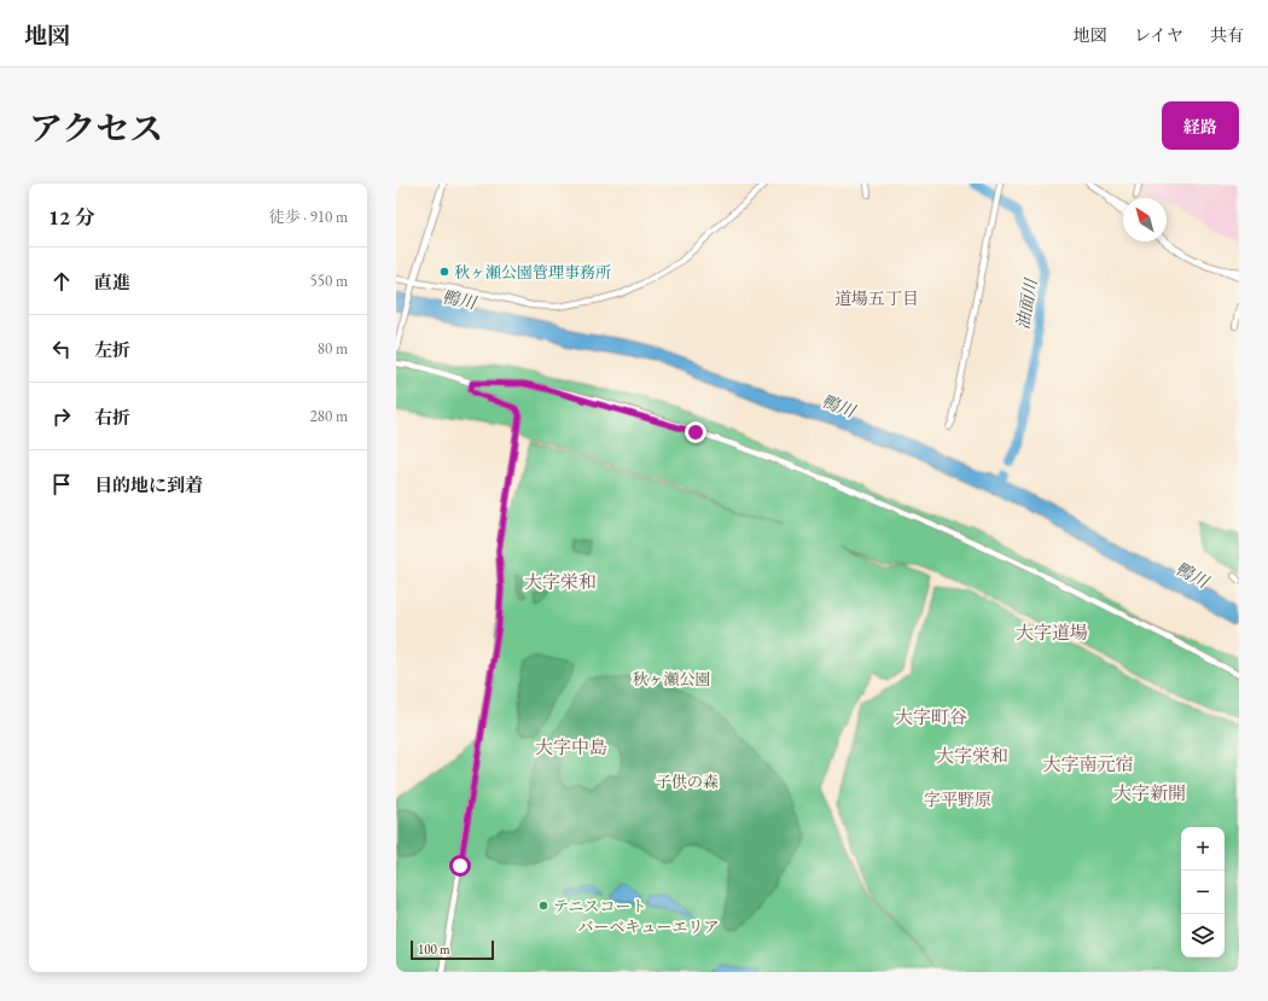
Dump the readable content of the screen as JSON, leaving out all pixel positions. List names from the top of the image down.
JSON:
{
  "districts": [
    "道場五丁目",
    "大字栄和",
    "大字道場",
    "大字町谷",
    "大字中島",
    "大字栄和",
    "大字南元宿",
    "大字新開",
    "字平野原"
  ],
  "water": ["鴨川", "油面川"],
  "parks": ["秋ヶ瀬公園", "子供の森", "バーベキューエリア"],
  "places": ["秋ヶ瀬公園管理事務所", "テニスコート"],
  "scale_bar": "100 m",
  "north": "top left",
  "page": {
    "header": "地図",
    "nav": ["地図", "レイヤ", "共有"],
    "title": "アクセス",
    "buttons": "経路",
    "heading": ["12 分", "徒歩 · 910 m"],
    "list": [
      ["直進", "550 m"],
      ["左折", "80 m"],
      ["右折", "280 m"],
      "目的地に到着"
    ],
    "map_buttons": ["+", "−"],
    "scale": "100 m"
  }
}
